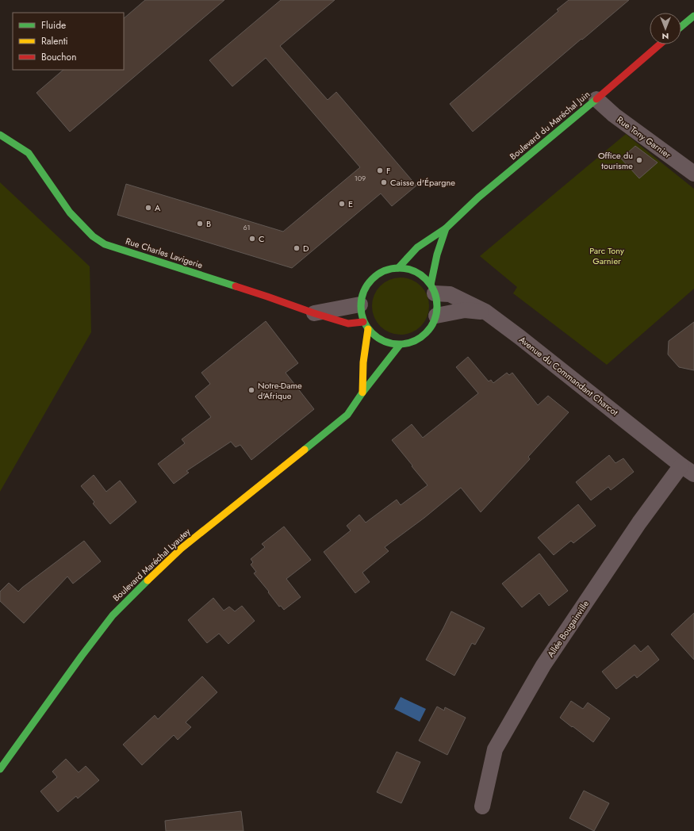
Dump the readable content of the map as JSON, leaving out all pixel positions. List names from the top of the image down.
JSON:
{
  "streets": {
    "main road": ["Boulevard du Maréchal Juin", "Rue Charles Lavigerie", "Boulevard Maréchal Lyautey"],
    "street": ["Rue Tony Garnier", "Avenue du Commandant Charcot", "Allée Bougainville"]
  },
  "crossings": [
    ["Boulevard du Maréchal Juin", "Rue Tony Garnier"],
    ["Boulevard du Maréchal Juin", "Rue Charles Lavigerie"],
    ["Boulevard du Maréchal Juin", "Avenue du Commandant Charcot"],
    ["Boulevard du Maréchal Juin", "Boulevard Maréchal Lyautey"],
    ["Rue Charles Lavigerie", "Avenue du Commandant Charcot"],
    ["Rue Charles Lavigerie", "Boulevard Maréchal Lyautey"],
    ["Avenue du Commandant Charcot", "Boulevard Maréchal Lyautey"],
    ["Avenue du Commandant Charcot", "Allée Bougainville"]
  ],
  "parks": ["Parc Tony Garnier"],
  "places": [
    "Office du tourisme",
    "F",
    "Caisse d'Épargne",
    "E",
    "A",
    "B",
    "C",
    "D",
    "Notre-Dame d'Afrique"
  ],
  "house_numbers": ["109", "61"],
  "legend": ["Fluide", "Ralenti", "Bouchon"],
  "north": "bottom"
}
